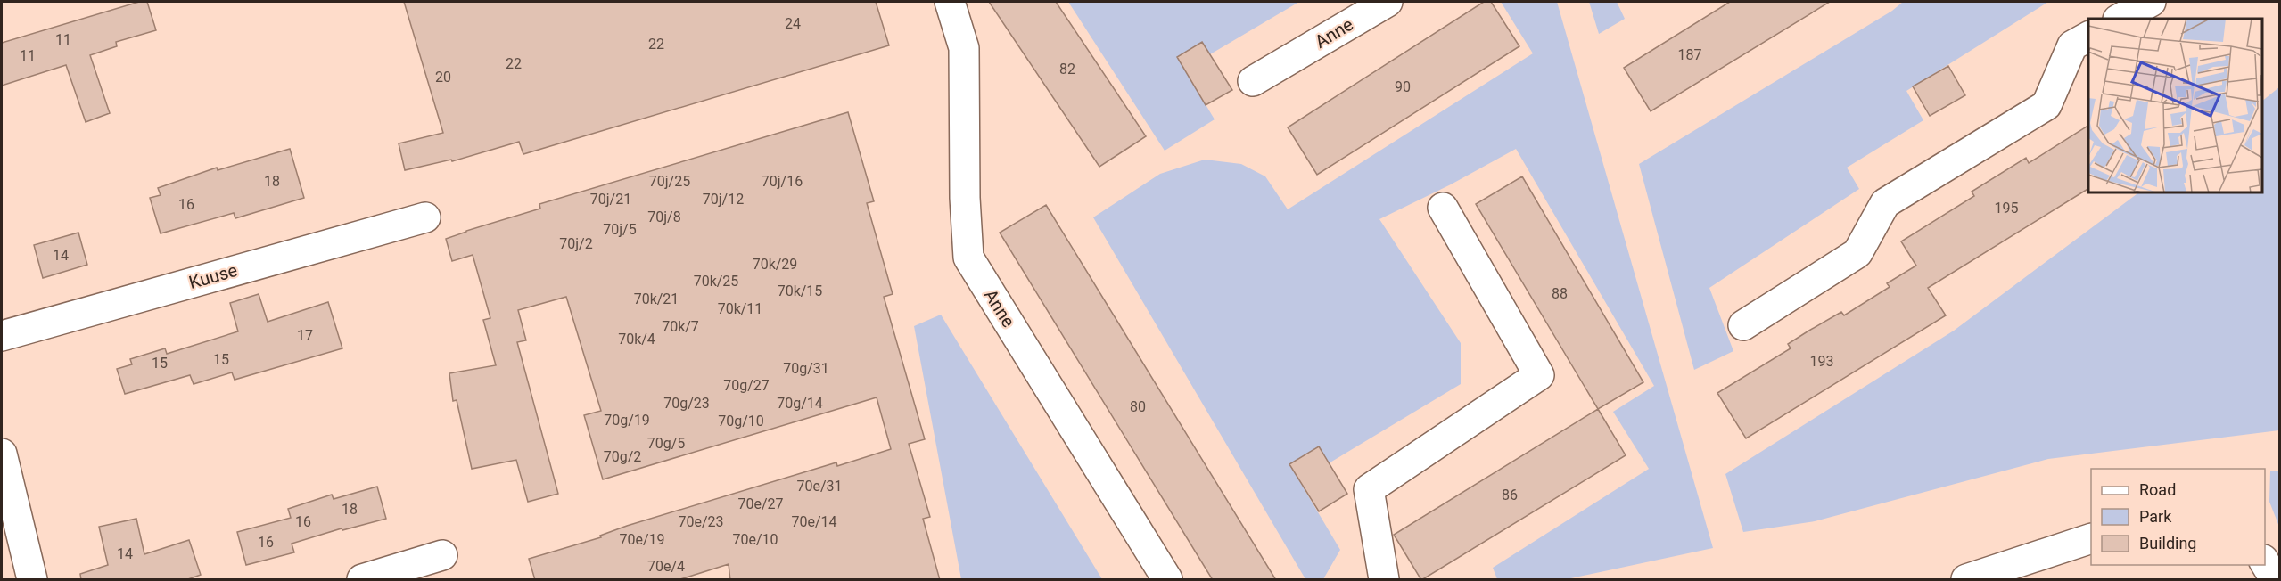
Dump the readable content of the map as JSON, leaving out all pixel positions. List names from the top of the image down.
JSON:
{
  "streets": {
    "street": ["Anne", "Kuuse"]
  },
  "house_numbers": [
    "24",
    "11",
    "22",
    "187",
    "11",
    "22",
    "82",
    "20",
    "90",
    "18",
    "70j/25",
    "70j/16",
    "70j/21",
    "70j/12",
    "16",
    "195",
    "70j/8",
    "70j/5",
    "70j/2",
    "14",
    "70k/29",
    "70k/25",
    "70k/15",
    "88",
    "70k/21",
    "70k/11",
    "70k/7",
    "17",
    "70k/4",
    "15",
    "193",
    "15",
    "70g/31",
    "70g/27",
    "70g/23",
    "70g/14",
    "80",
    "70g/19",
    "70g/10",
    "70g/5",
    "70g/2",
    "70e/31",
    "86",
    "70e/27",
    "18",
    "16",
    "70e/23",
    "70e/14",
    "70e/19",
    "70e/10",
    "16",
    "14",
    "70e/4"
  ],
  "legend": ["Road", "Park", "Building"]
}
